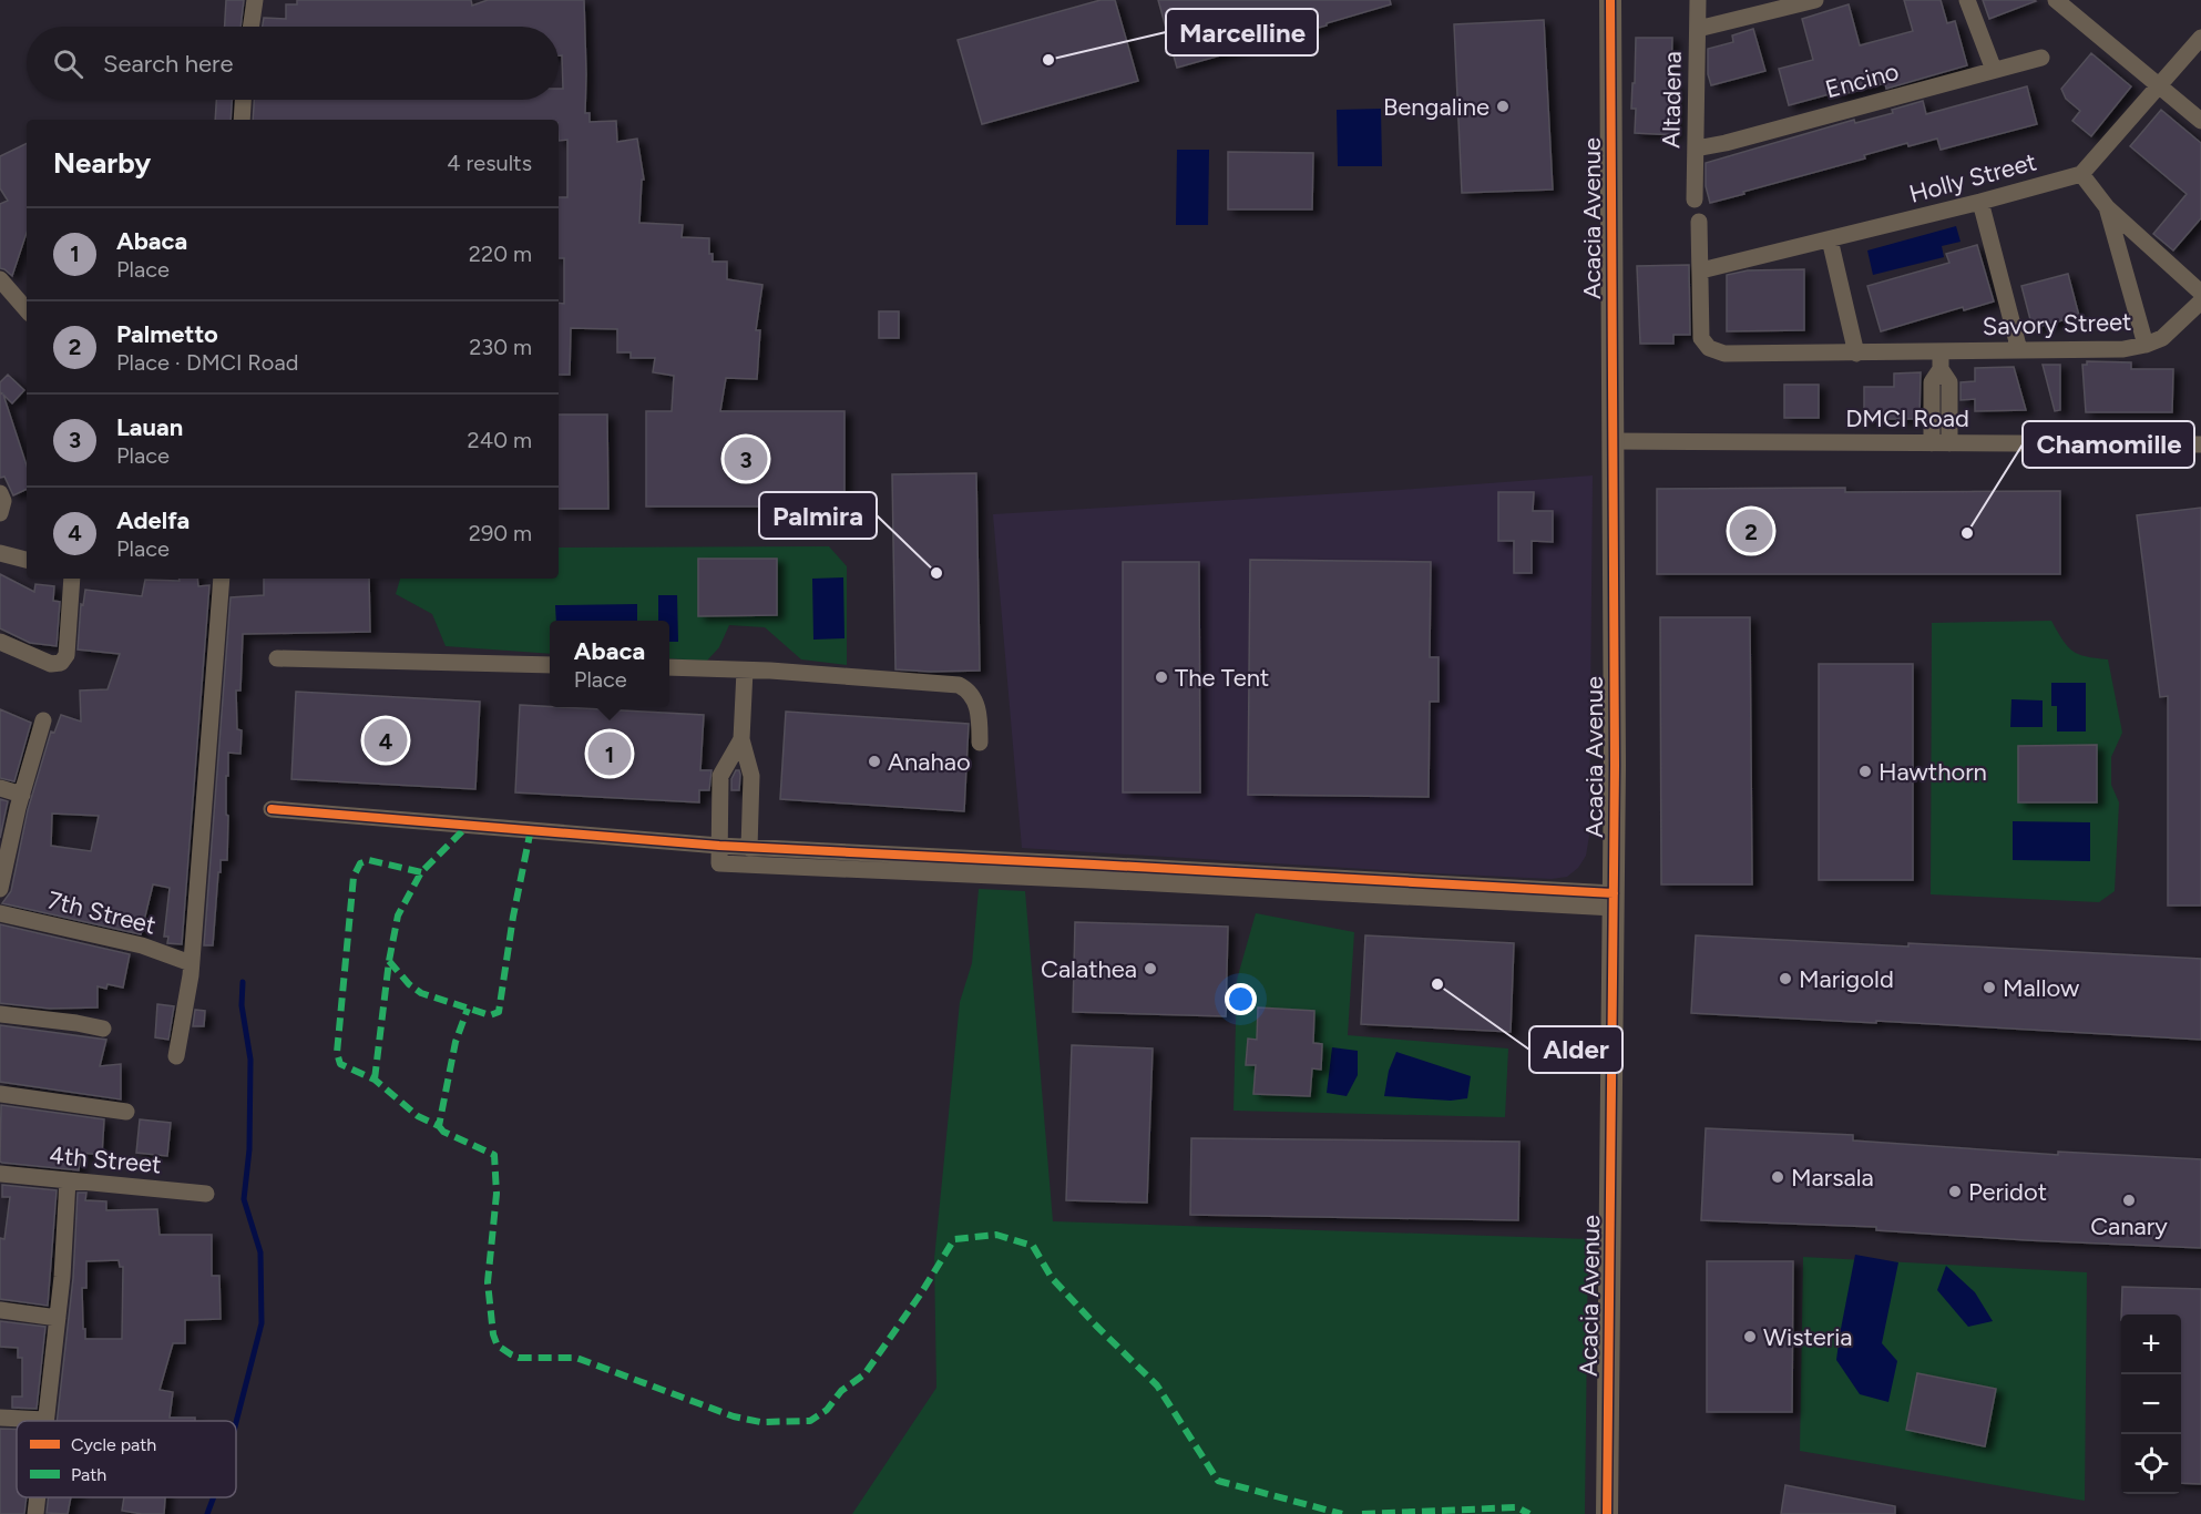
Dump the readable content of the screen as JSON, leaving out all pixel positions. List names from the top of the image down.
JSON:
{
  "streets": {
    "street": [
      "Encino",
      "Altadena",
      "Holly Street",
      "Acacia Avenue",
      "Savory Street",
      "DMCI Road",
      "7th Street",
      "4th Street"
    ]
  },
  "crossings": [
    ["Encino", "Altadena"],
    ["Holly Street", "Savory Street"],
    ["Acacia Avenue", "DMCI Road"]
  ],
  "places": [
    "Marcelline",
    "Bengaline",
    "Chamomille",
    "Palmira",
    "The Tent",
    "Anahao",
    "Hawthorn",
    "Calathea",
    "Marigold",
    "Alder",
    "Mallow",
    "Marsala",
    "Peridot",
    "Canary",
    "Wisteria"
  ],
  "legend": ["Cycle path", "Path"],
  "page": {
    "search": "Search here",
    "heading": ["Nearby", "4 results"],
    "list": [
      {
        "mark": "1",
        "name": "Abaca",
        "note": "Place",
        "value": "220 m"
      },
      {
        "mark": "2",
        "name": "Palmetto",
        "note": "Place · DMCI Road",
        "value": "230 m"
      },
      {
        "mark": "3",
        "name": "Lauan",
        "note": "Place",
        "value": "240 m"
      },
      {
        "mark": "4",
        "name": "Adelfa",
        "note": "Place",
        "value": "290 m"
      }
    ],
    "pins": [
      "3",
      "2",
      "4",
      "1"
    ],
    "popup": ["Abaca", "Place"],
    "map_buttons": ["+", "−"]
  }
}
